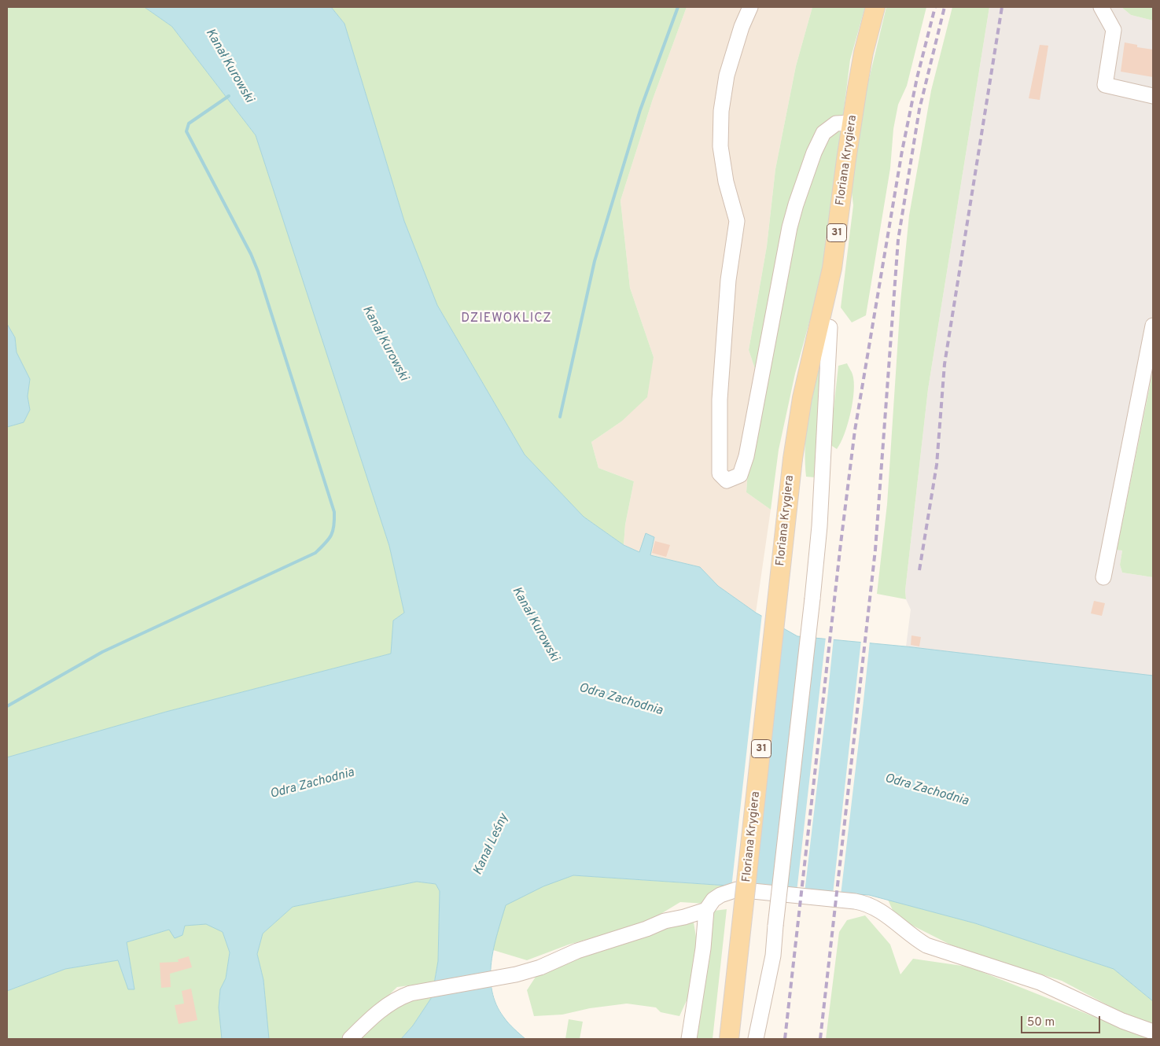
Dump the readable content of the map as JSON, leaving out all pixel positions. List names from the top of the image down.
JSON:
{
  "streets": {
    "main road": ["Floriana Krygiera", "31"]
  },
  "districts": ["DZIEWOKLICZ"],
  "water": ["Kanał Kurowski", "Odra Zachodnia", "Kanał Leśny"],
  "scale_bar": "50 m"
}
